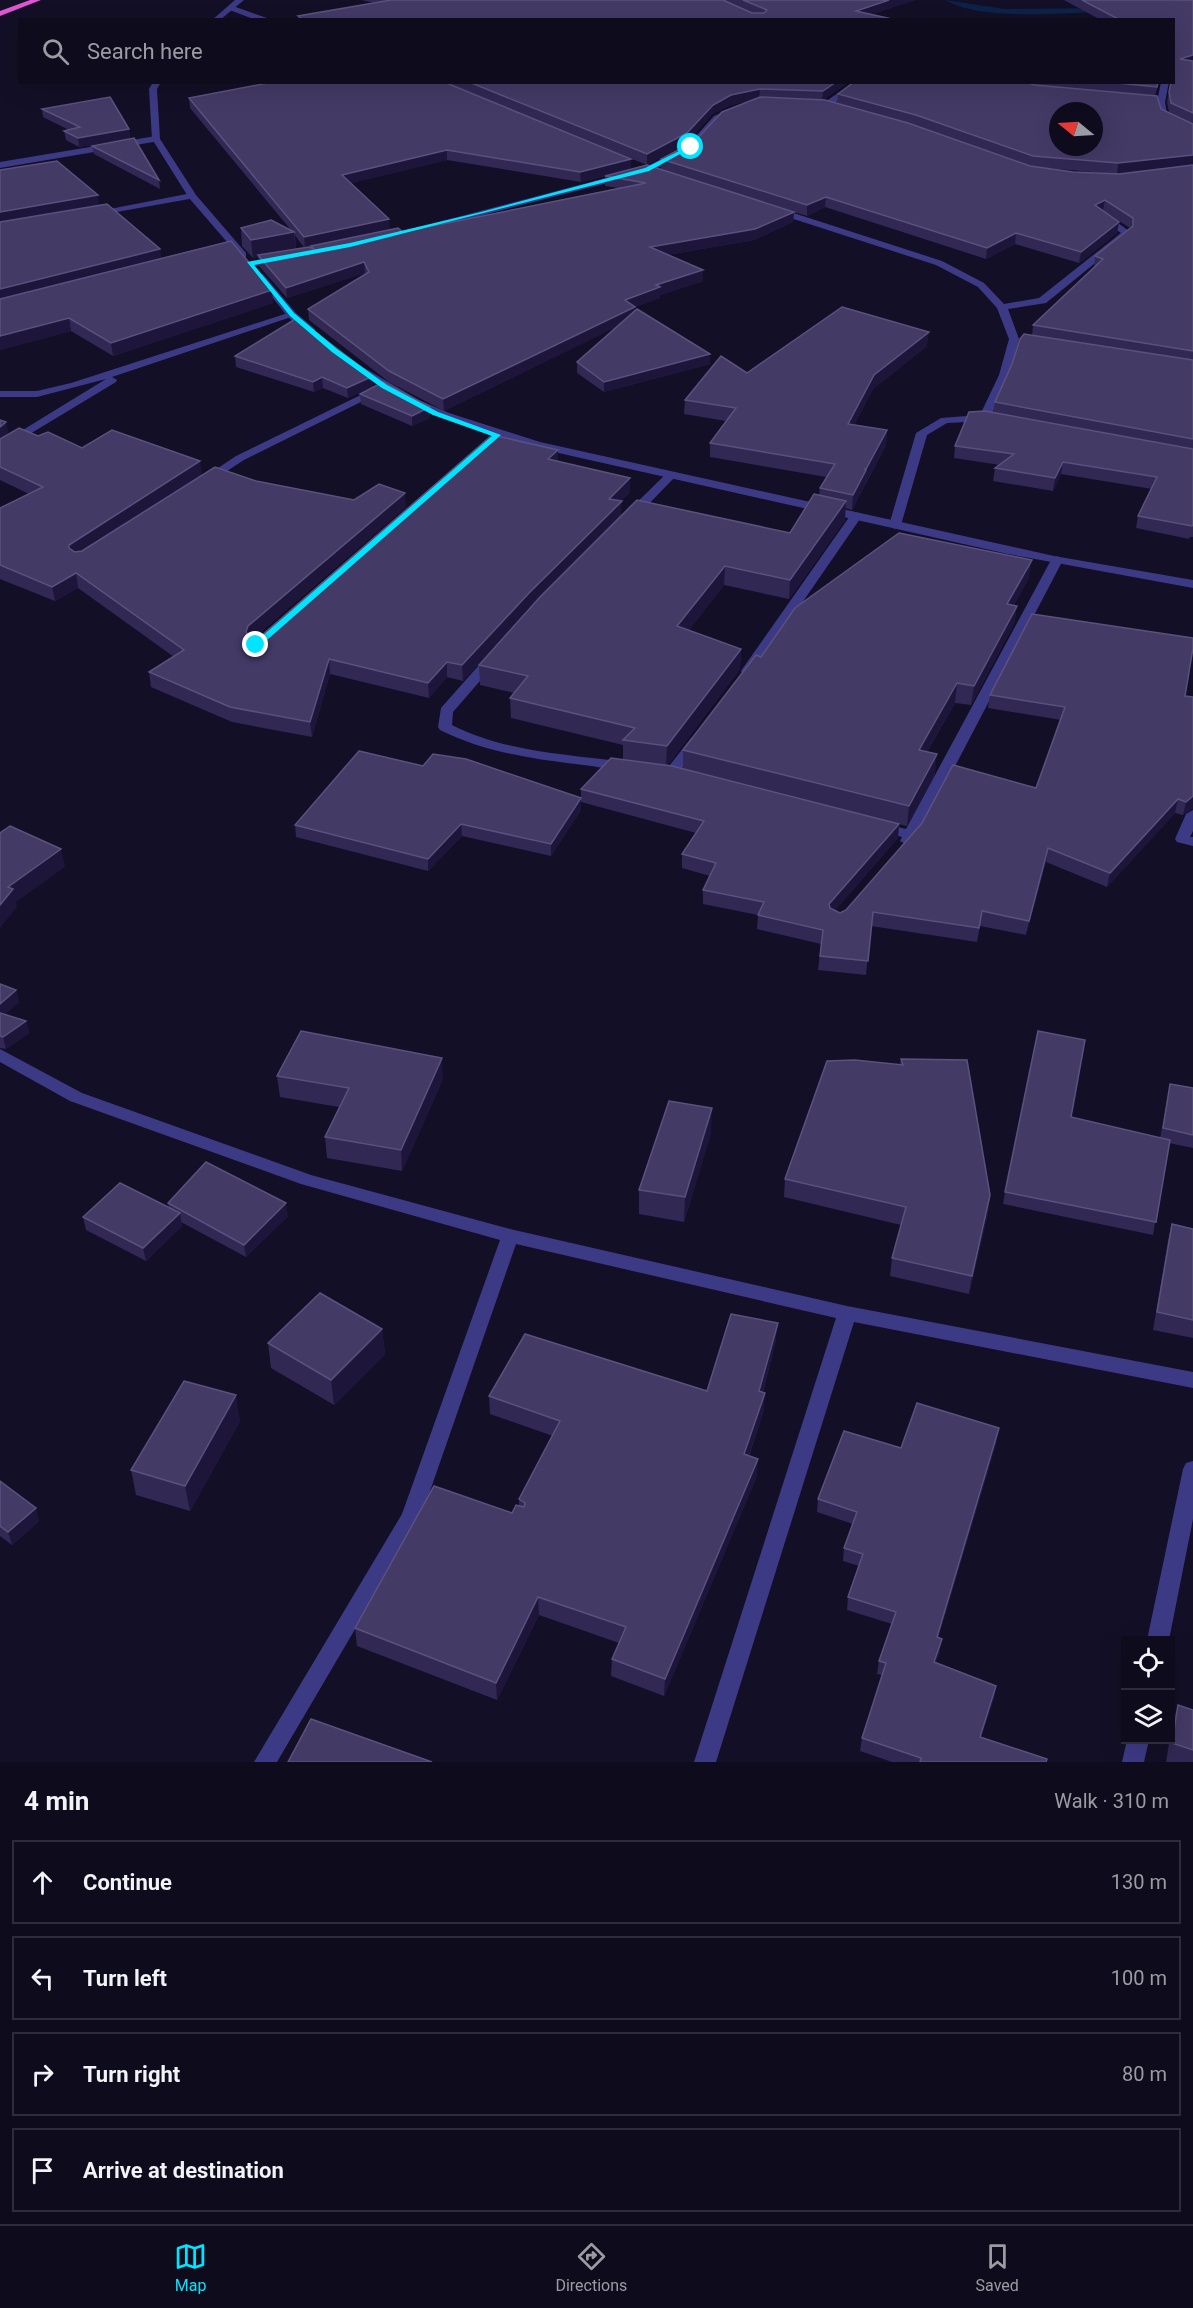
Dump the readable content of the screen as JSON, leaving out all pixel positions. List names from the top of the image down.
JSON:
{
  "north": "left",
  "page": {
    "search": "Search here",
    "heading": ["4 min", "Walk · 310 m"],
    "list": [
      ["Continue", "130 m"],
      ["Turn left", "100 m"],
      ["Turn right", "80 m"],
      "Arrive at destination"
    ],
    "nav": ["Map", "Directions", "Saved"]
  }
}
